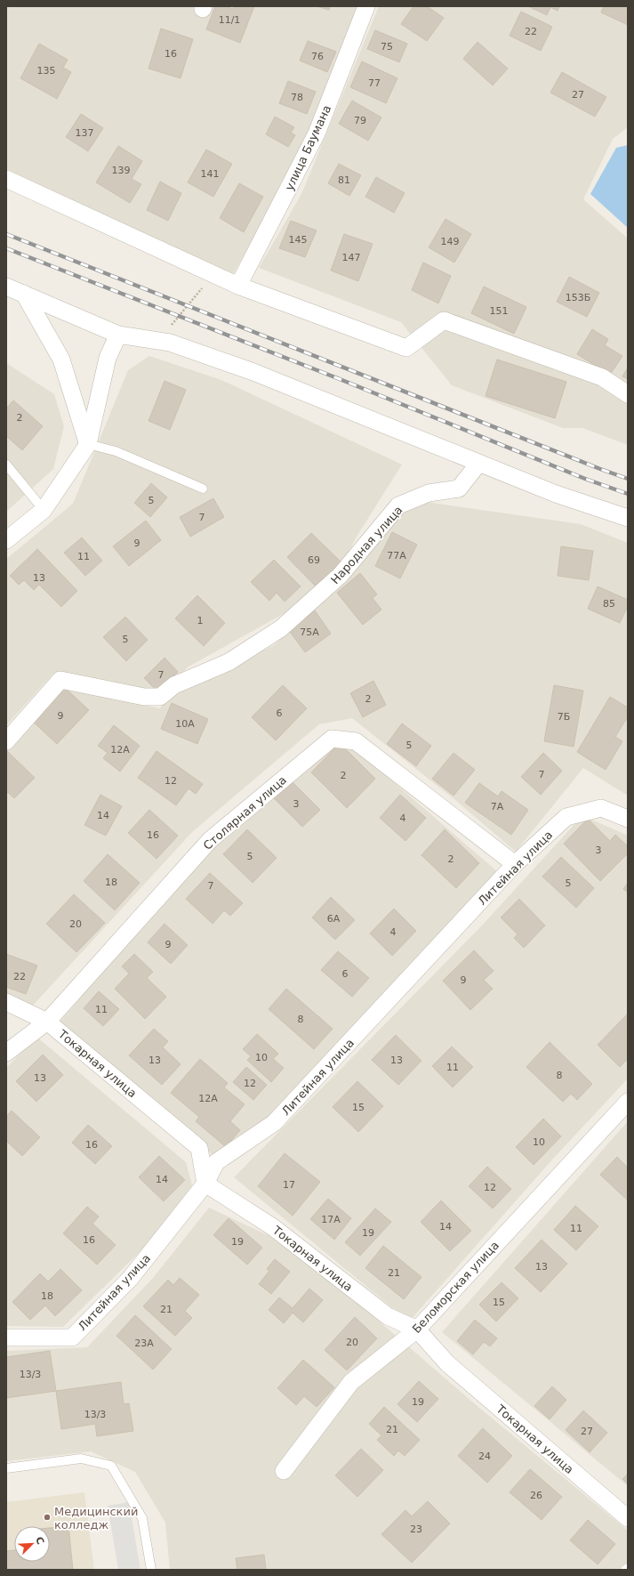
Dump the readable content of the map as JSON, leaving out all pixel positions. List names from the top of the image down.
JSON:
{
  "streets": {
    "street": [
      "улица Баумана",
      "Народная улица",
      "Столярная улица",
      "Литейная улица",
      "Токарная улица",
      "Беломорская улица"
    ]
  },
  "crossings": [
    ["Столярная улица", "Литейная улица"],
    ["Столярная улица", "Токарная улица"],
    ["Литейная улица", "Токарная улица"],
    ["Токарная улица", "Беломорская улица"]
  ],
  "places": ["Медицинский колледж"],
  "house_numbers": [
    "11/1",
    "22",
    "75",
    "16",
    "76",
    "135",
    "77",
    "27",
    "78",
    "79",
    "137",
    "139",
    "141",
    "81",
    "145",
    "149",
    "147",
    "153Б",
    "151",
    "2",
    "5",
    "7",
    "9",
    "77А",
    "11",
    "69",
    "13",
    "85",
    "1",
    "75А",
    "5",
    "7",
    "2",
    "6",
    "9",
    "7Б",
    "10А",
    "5",
    "12А",
    "7",
    "2",
    "12",
    "3",
    "7А",
    "14",
    "4",
    "16",
    "3",
    "5",
    "2",
    "18",
    "5",
    "7",
    "6А",
    "20",
    "4",
    "9",
    "6",
    "22",
    "9",
    "11",
    "8",
    "10",
    "13",
    "13",
    "11",
    "8",
    "13",
    "12",
    "12А",
    "15",
    "10",
    "16",
    "14",
    "17",
    "12",
    "17А",
    "14",
    "11",
    "19",
    "16",
    "19",
    "13",
    "21",
    "18",
    "15",
    "21",
    "20",
    "23А",
    "13/3",
    "19",
    "13/3",
    "21",
    "27",
    "24",
    "26",
    "23"
  ],
  "north": "top right"
}
